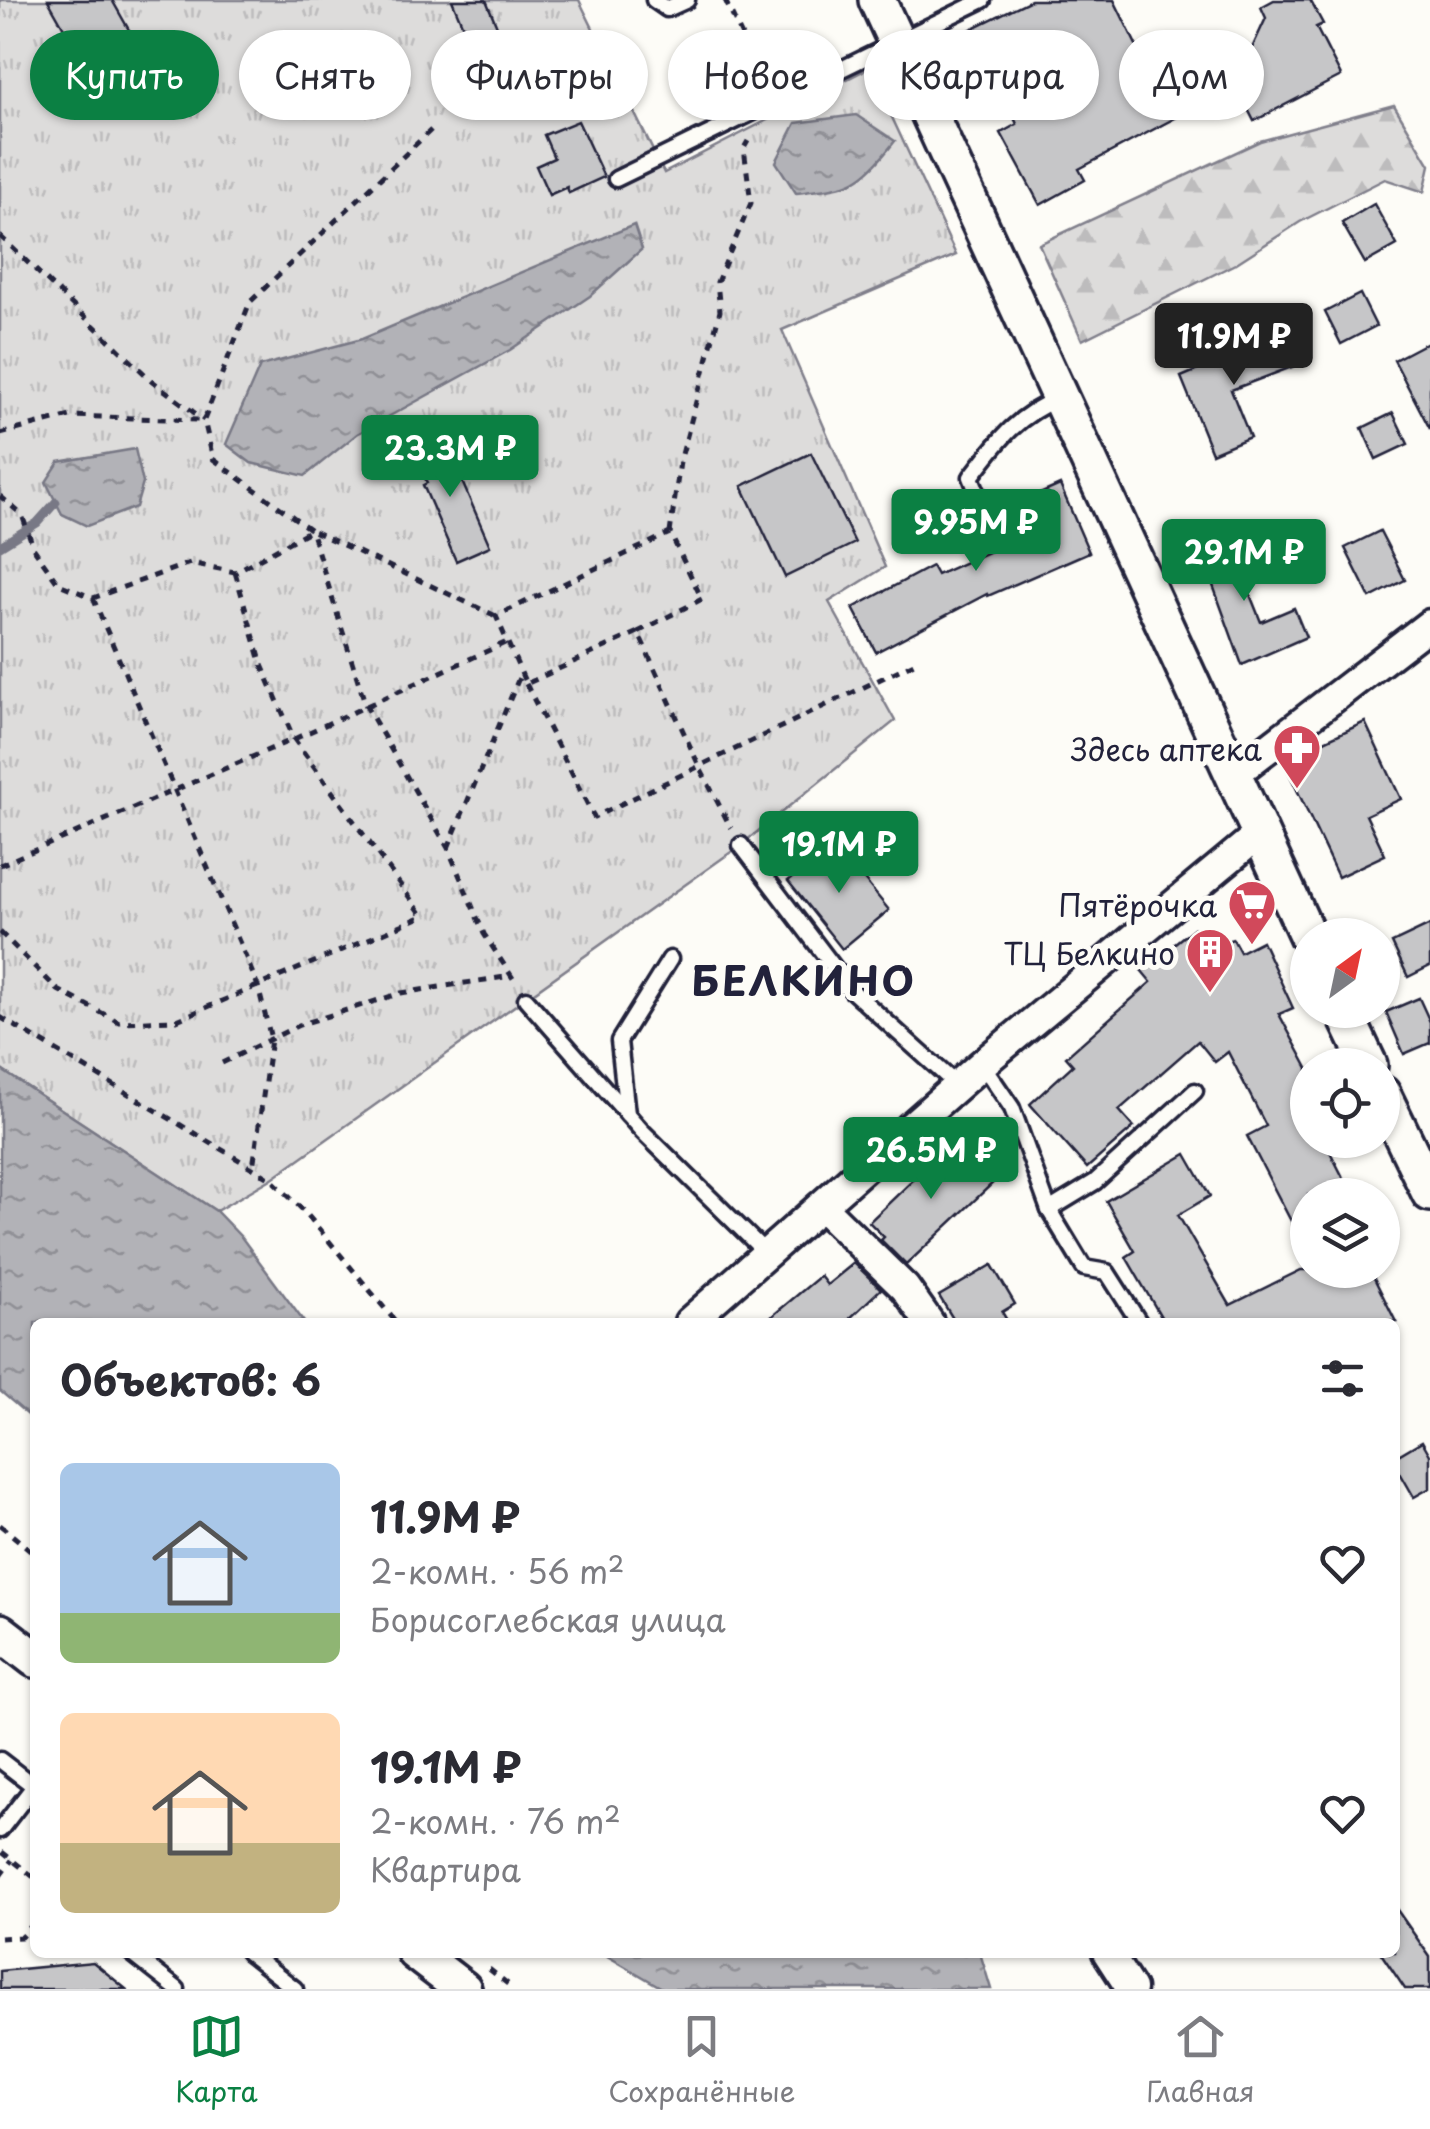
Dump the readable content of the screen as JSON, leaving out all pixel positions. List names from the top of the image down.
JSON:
{
  "districts": ["БЕЛКИНО"],
  "places": {
    "pharmacy": ["Здесь аптека"],
    "supermarket": ["Пятёрочка"],
    "building": ["ТЦ Белкино"]
  },
  "north": "top right",
  "page": {
    "chip": [
      "Купить",
      "Снять",
      "Фильтры",
      "Новое",
      "Квартира",
      "Дом"
    ],
    "price": [
      "11.9M ₽",
      "23.3M ₽",
      "9.95M ₽",
      "29.1M ₽",
      "19.1M ₽",
      "26.5M ₽"
    ],
    "heading": "Объектов: 6",
    "list": [
      {
        "name": "11.9M ₽",
        "note": "2-комн. · 56 m² · Борисоглебская улица"
      },
      {
        "name": "19.1M ₽",
        "note": "2-комн. · 76 m² · Квартира"
      }
    ],
    "tabs": ["Карта", "Сохранённые", "Главная"]
  }
}
